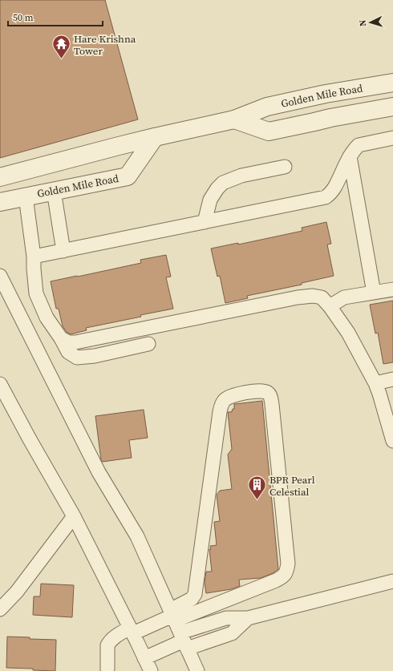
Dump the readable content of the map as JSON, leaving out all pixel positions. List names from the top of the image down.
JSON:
{
  "streets": {
    "street": ["Golden Mile Road"]
  },
  "places": {
    "temple": ["Hare Krishna Tower"],
    "building": ["BPR Pearl Celestial"]
  },
  "scale_bar": "50 m",
  "north": "left"
}
